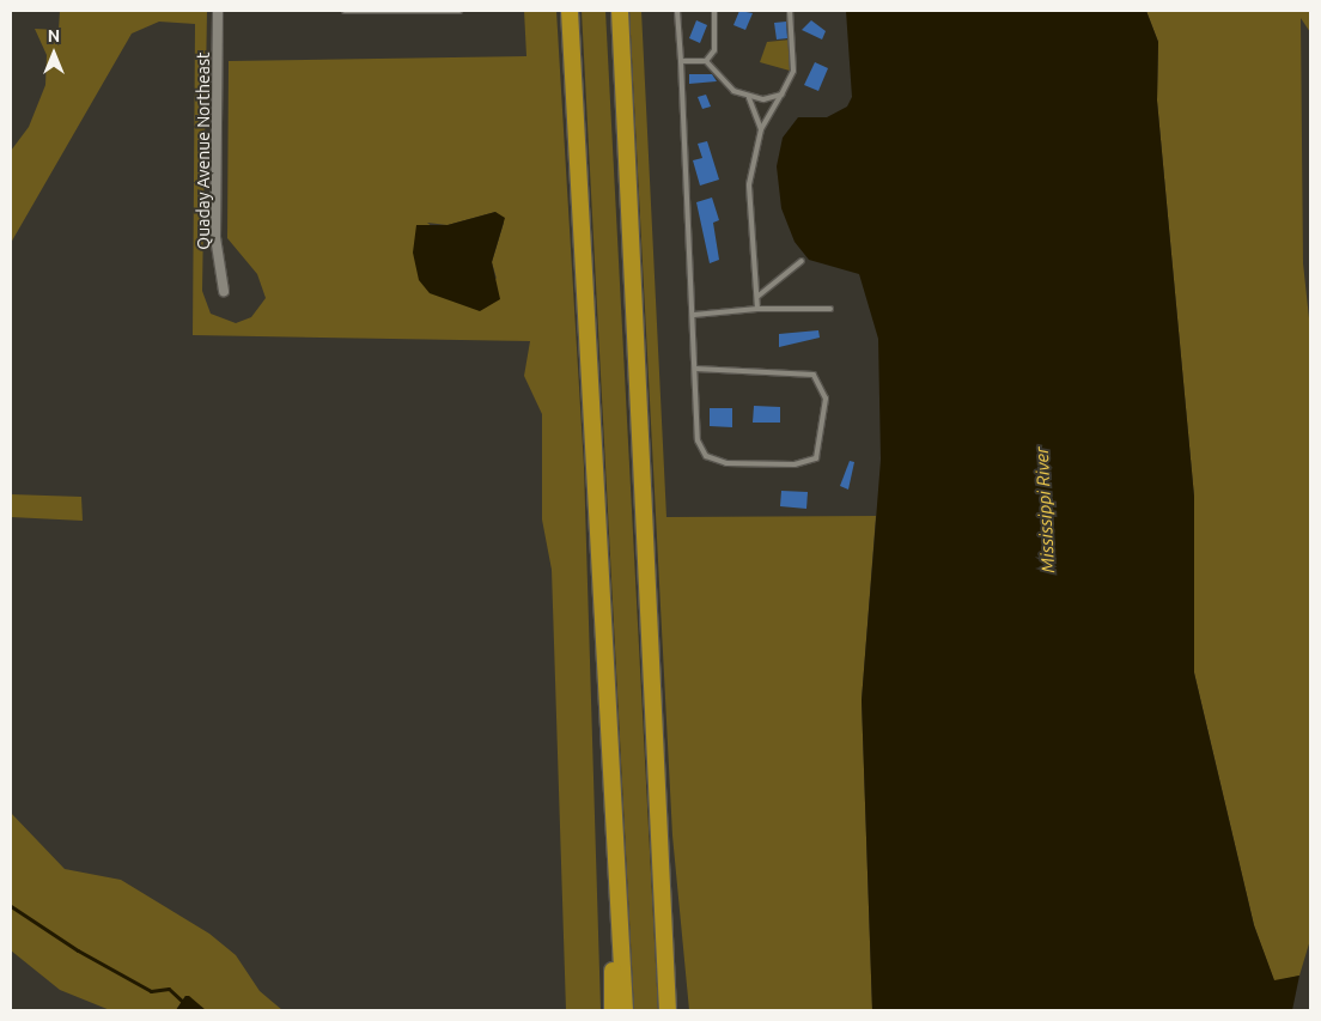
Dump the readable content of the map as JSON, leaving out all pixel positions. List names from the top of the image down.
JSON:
{
  "streets": {
    "street": ["Quaday Avenue Northeast"]
  },
  "water": ["Mississippi River"],
  "north": "top"
}
